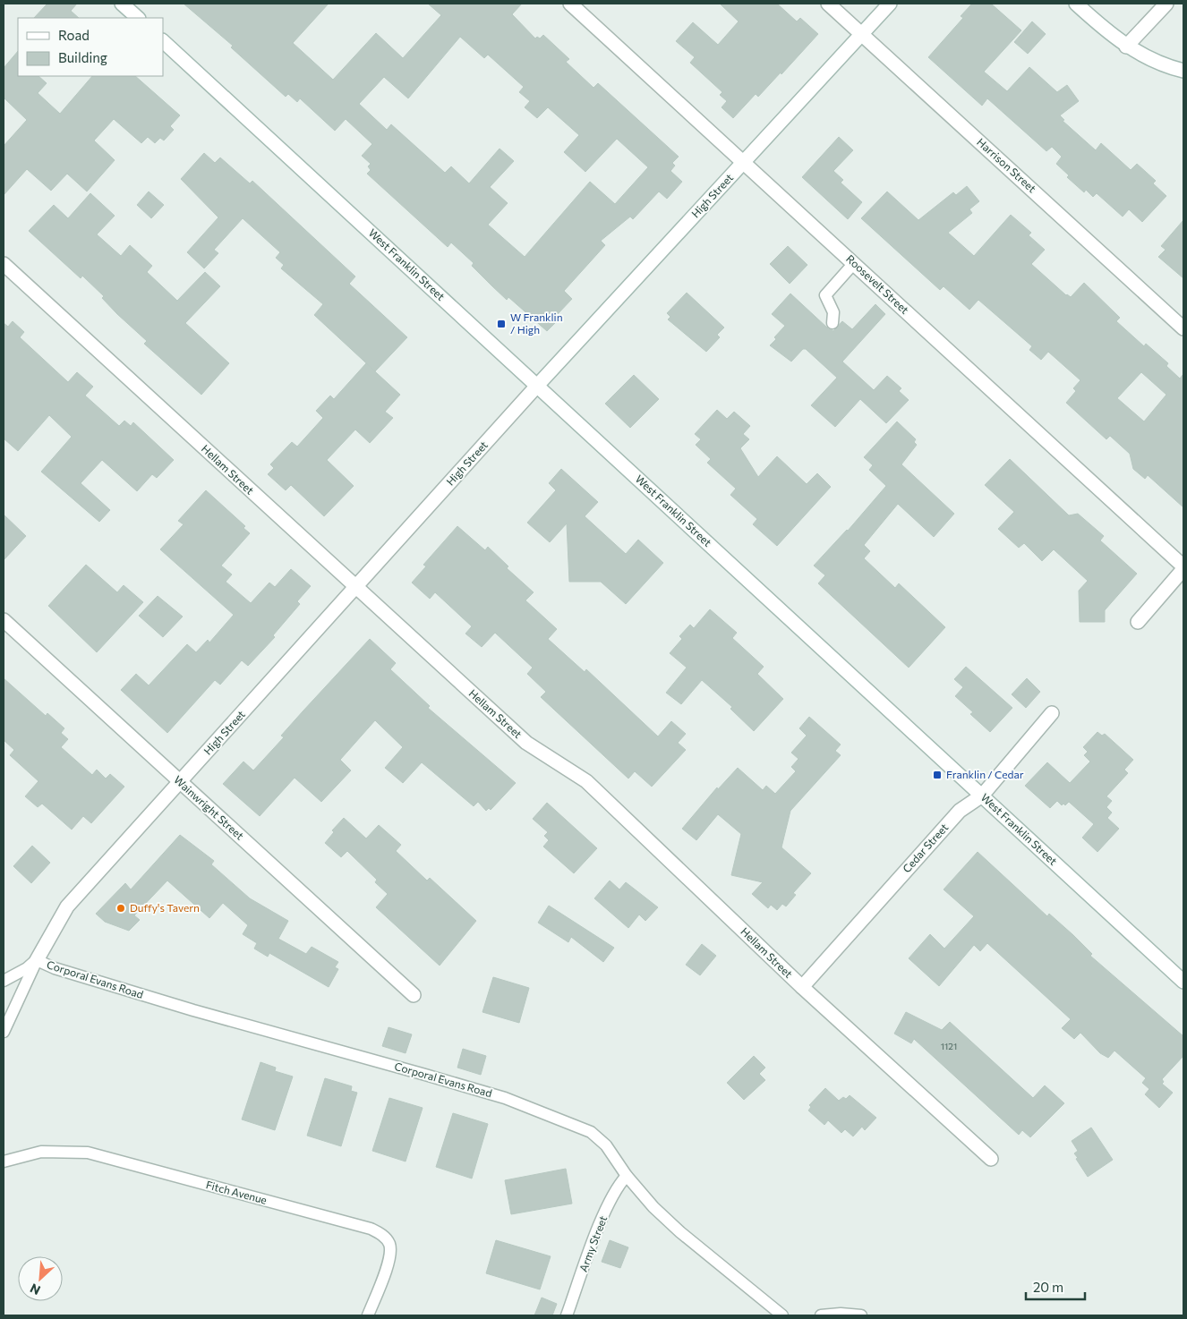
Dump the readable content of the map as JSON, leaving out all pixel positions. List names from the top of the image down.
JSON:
{
  "streets": {
    "street": [
      "Harrison Street",
      "High Street",
      "West Franklin Street",
      "Roosevelt Street",
      "Hellam Street",
      "Wainwright Street",
      "Cedar Street"
    ],
    "lane": ["Corporal Evans Road", "Fitch Avenue", "Army Street"]
  },
  "crossings": [
    ["Harrison Street", "High Street"],
    ["High Street", "West Franklin Street"],
    ["High Street", "Roosevelt Street"],
    ["High Street", "Hellam Street"],
    ["High Street", "Wainwright Street"],
    ["High Street", "Corporal Evans Road"],
    ["West Franklin Street", "Cedar Street"],
    ["Hellam Street", "Cedar Street"],
    ["Corporal Evans Road", "Army Street"]
  ],
  "places": {
    "transit": ["W Franklin / High", "Franklin / Cedar"],
    "other": ["Duffy's Tavern"]
  },
  "house_numbers": ["1121"],
  "legend": ["Road", "Building"],
  "scale_bar": "20 m",
  "north": "bottom left"
}
